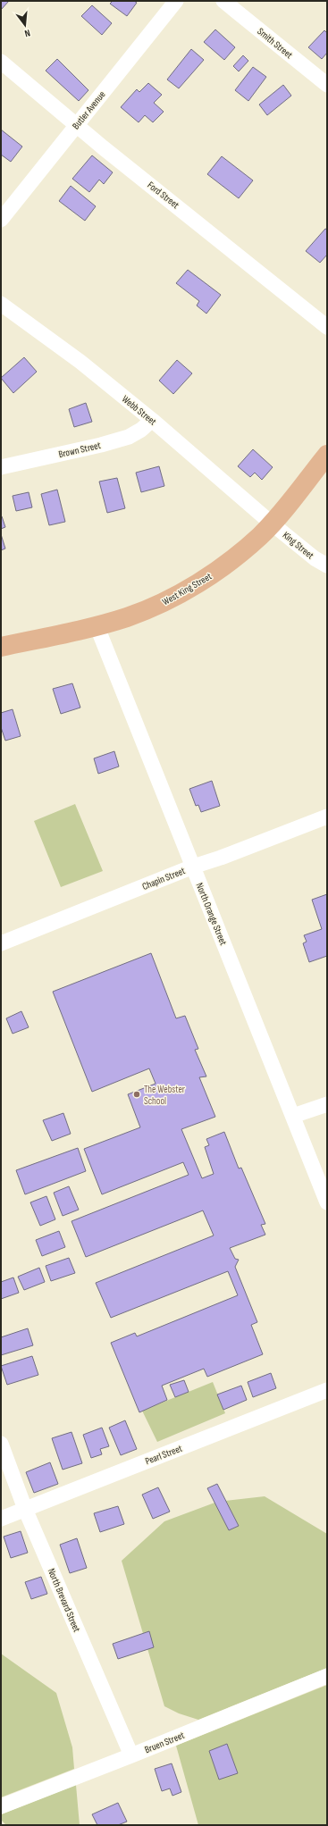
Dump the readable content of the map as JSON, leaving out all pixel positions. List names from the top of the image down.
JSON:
{
  "streets": {
    "main road": ["West King Street"],
    "street": [
      "Smith Street",
      "Butler Avenue",
      "Ford Street",
      "Webb Street",
      "Brown Street",
      "King Street",
      "Chapin Street",
      "North Orange Street",
      "Pearl Street",
      "North Brevard Street",
      "Bruen Street"
    ]
  },
  "crossings": [
    ["Butler Avenue", "Ford Street"],
    ["Webb Street", "Brown Street"],
    ["Webb Street", "King Street"],
    ["Webb Street", "West King Street"],
    ["King Street", "West King Street"],
    ["West King Street", "North Orange Street"],
    ["Chapin Street", "North Orange Street"],
    ["Pearl Street", "North Brevard Street"],
    ["North Brevard Street", "Bruen Street"]
  ],
  "places": ["The Webster School"],
  "north": "bottom"
}
